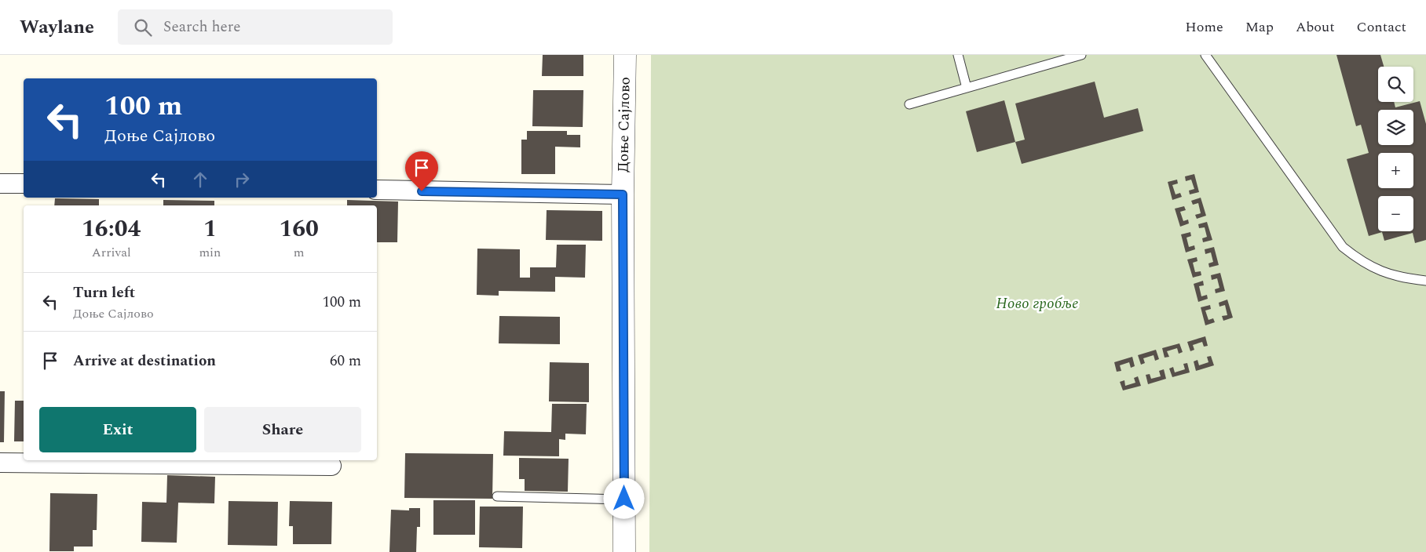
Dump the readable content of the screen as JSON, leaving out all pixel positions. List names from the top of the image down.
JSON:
{
  "streets": {
    "street": ["Доње Сајлово"]
  },
  "parks": ["Ново гробље"],
  "page": {
    "header": "Waylane",
    "search": "Search here",
    "nav": [
      "Home",
      "Map",
      "About",
      "Contact"
    ],
    "map_buttons": ["+", "−"],
    "turn": ["100 m", "Доње Сајлово"],
    "eta": [
      "16:04",
      "Arrival",
      "1",
      "min",
      "160",
      "m"
    ],
    "list": [
      {
        "name": "Turn left",
        "note": "Доње Сајлово",
        "value": "100 m"
      },
      {
        "name": "Arrive at destination",
        "value": "60 m"
      }
    ],
    "buttons": ["Exit", "Share"]
  }
}
